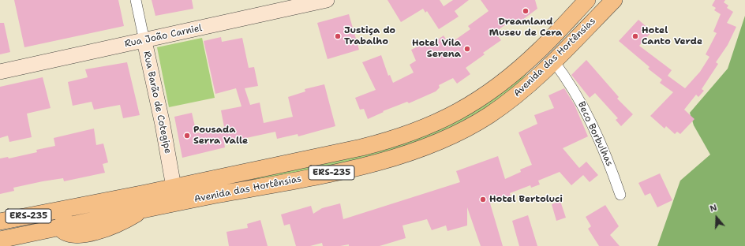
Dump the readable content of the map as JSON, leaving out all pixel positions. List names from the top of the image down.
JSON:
{
  "streets": {
    "main road": ["Avenida das Hortênsias", "ERS-235"],
    "street": ["Rua João Carniel", "Rua Barão de Cotegipe", "Beco Borbulhas"]
  },
  "crossings": [
    ["Rua João Carniel", "Rua Barão de Cotegipe"],
    ["Avenida das Hortênsias", "Rua Barão de Cotegipe"],
    ["Avenida das Hortênsias", "Beco Borbulhas"]
  ],
  "places": [
    "Dreamland Museu de Cera",
    "Justiça do Trabalho",
    "Hotel Canto Verde",
    "Hotel Vila Serena",
    "Pousada Serra Valle",
    "Hotel Bertoluci"
  ],
  "north": "top"
}
